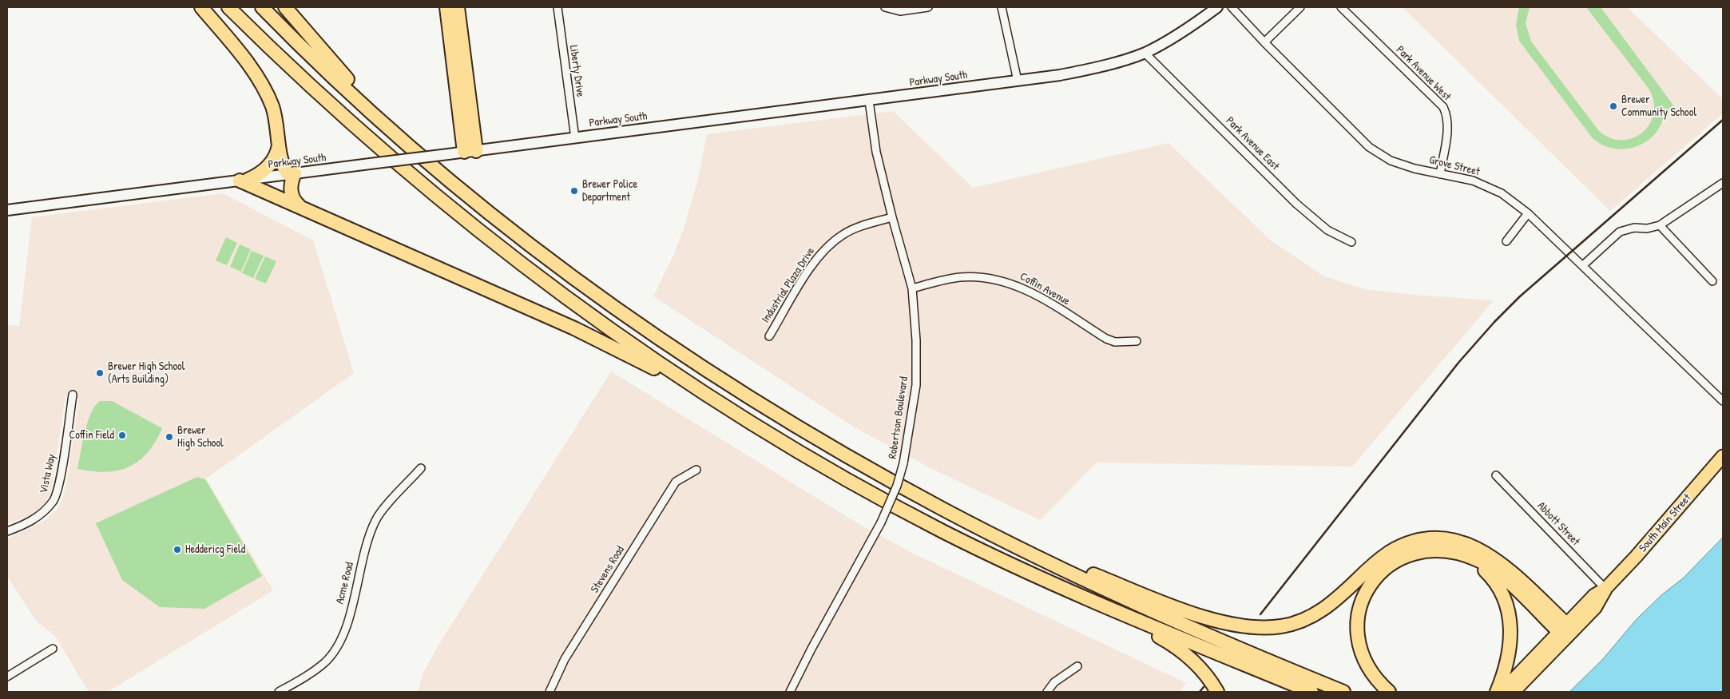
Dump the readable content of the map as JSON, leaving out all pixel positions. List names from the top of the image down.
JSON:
{
  "streets": {
    "main road": ["Parkway South", "South Main Street"],
    "street": [
      "Liberty Drive",
      "Park Avenue West",
      "Park Avenue East",
      "Grove Street",
      "Industrial Plaza Drive",
      "Coffin Avenue",
      "Robertson Boulevard",
      "Vista Way",
      "Abbott Street",
      "Stevens Road",
      "Acme Road"
    ]
  },
  "crossings": [
    ["Liberty Drive", "Parkway South"],
    ["Park Avenue West", "Grove Street"],
    ["Parkway South", "Park Avenue East"],
    ["Parkway South", "Robertson Boulevard"],
    ["Industrial Plaza Drive", "Robertson Boulevard"],
    ["Coffin Avenue", "Robertson Boulevard"],
    ["South Main Street", "Abbott Street"]
  ],
  "places": [
    "Brewer Community School",
    "Brewer Police Department",
    "Brewer High School (Arts Building)",
    "Coffin Field",
    "Brewer High School",
    "Heddericg Field"
  ]
}
